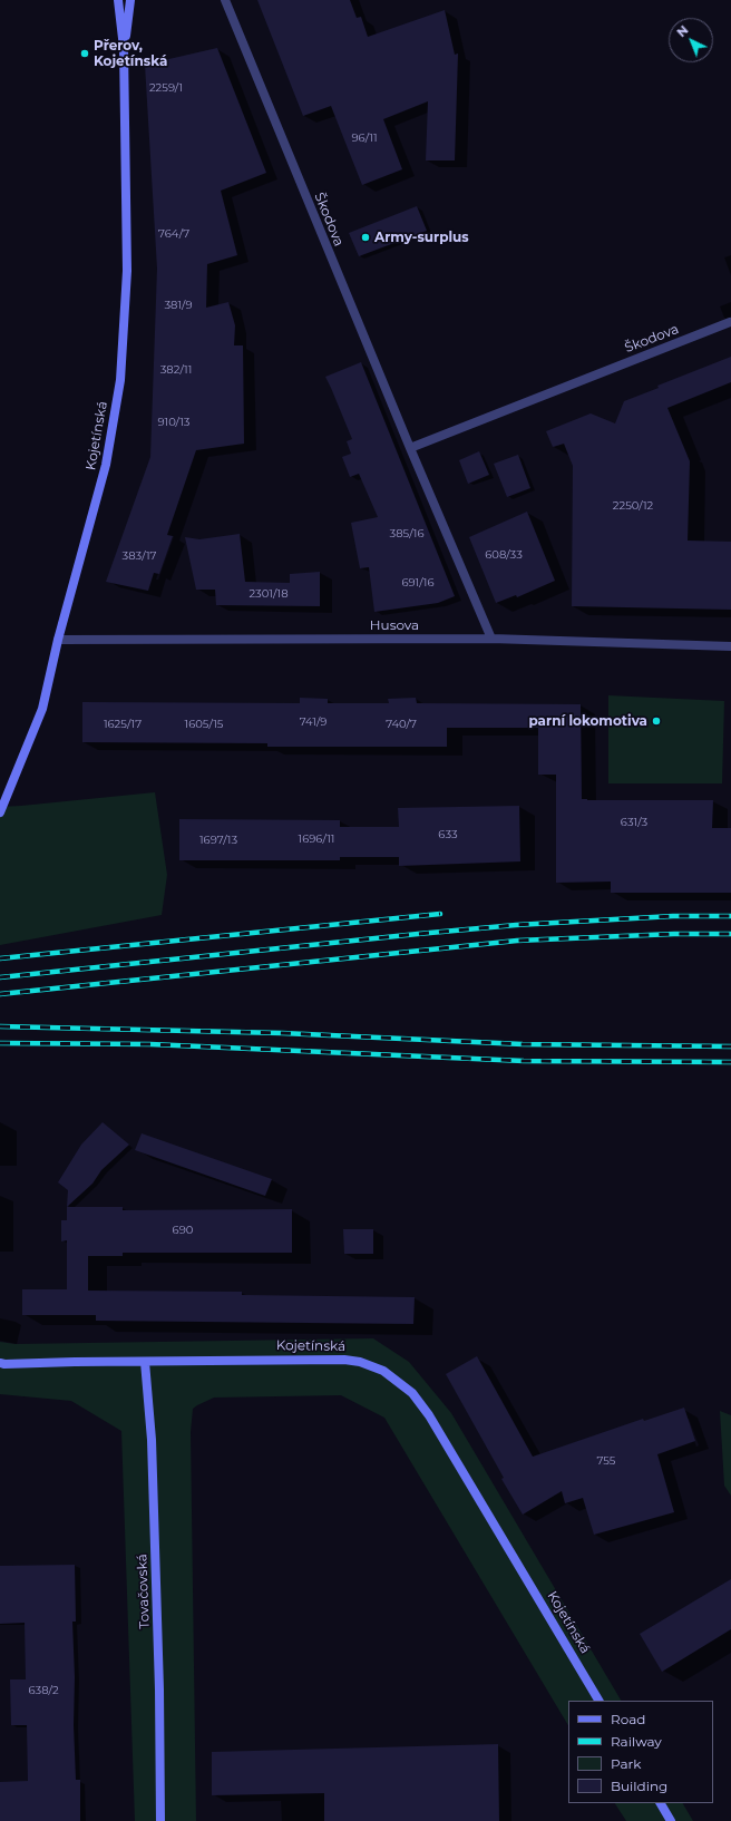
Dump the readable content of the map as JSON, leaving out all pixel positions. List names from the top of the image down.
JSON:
{
  "streets": {
    "main road": ["Kojetínská", "Tovačovská"],
    "street": ["Škodova", "Husova"]
  },
  "crossings": [
    ["Škodova", "Husova"],
    ["Kojetínská", "Husova"],
    ["Kojetínská", "Tovačovská"]
  ],
  "places": ["Přerov, Kojetínská", "Army-surplus", "parní lokomotiva"],
  "house_numbers": [
    "2259/1",
    "96/11",
    "764/7",
    "381/9",
    "382/11",
    "910/13",
    "2250/12",
    "385/16",
    "608/33",
    "383/17",
    "691/16",
    "2301/18",
    "741/9",
    "1625/17",
    "1605/15",
    "740/7",
    "631/3",
    "633",
    "1696/11",
    "1697/13",
    "690",
    "755",
    "638/2"
  ],
  "legend": [
    "Road",
    "Railway",
    "Park",
    "Building"
  ],
  "north": "top left"
}
